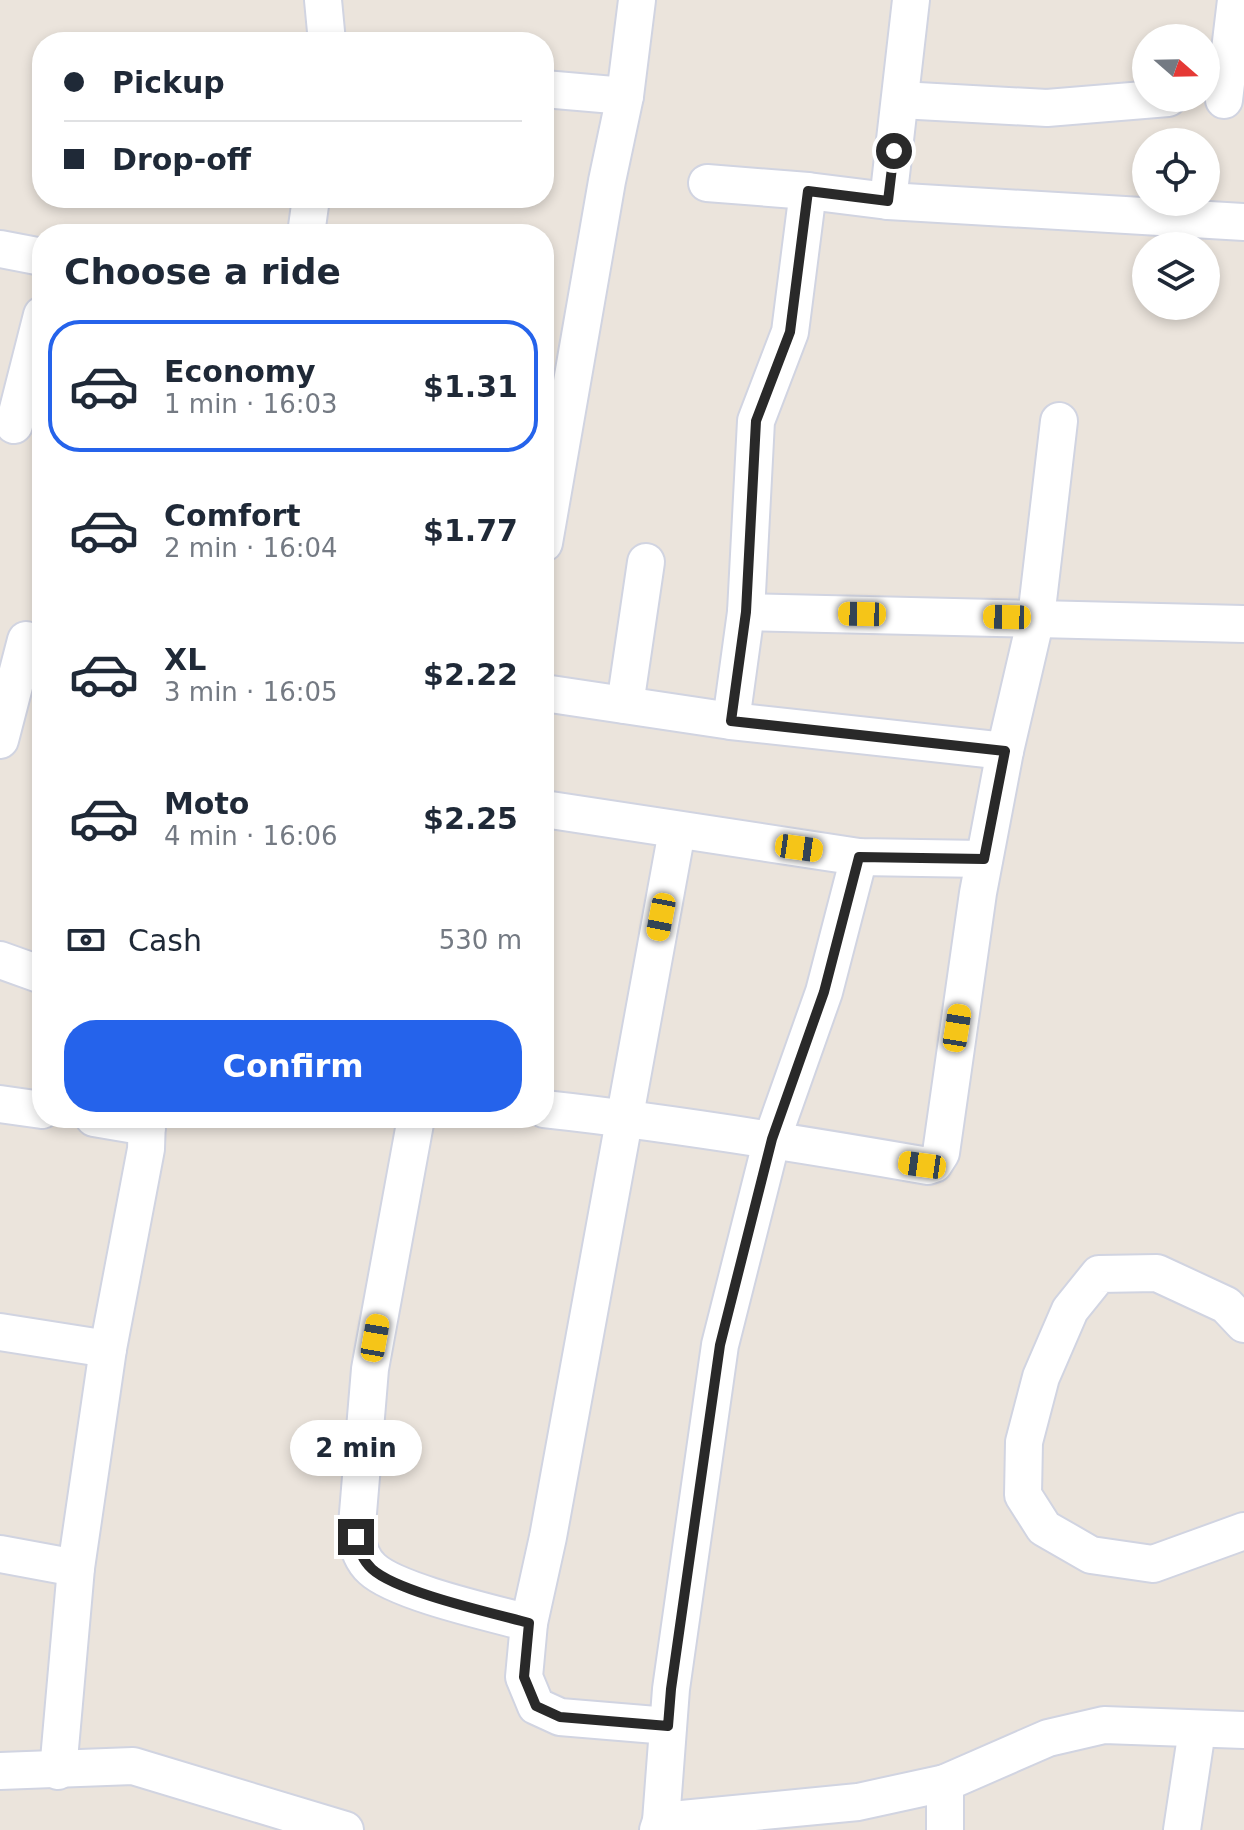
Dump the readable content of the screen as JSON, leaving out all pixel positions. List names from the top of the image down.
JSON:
{
  "north": "right",
  "page": {
    "banner": ["Pickup", "Drop-off"],
    "heading": "Choose a ride",
    "list": [
      {
        "name": "Economy",
        "note": "1 min · 16:03",
        "value": "$1.31"
      },
      {
        "name": "Comfort",
        "note": "2 min · 16:04",
        "value": "$1.77"
      },
      {
        "name": "XL",
        "note": "3 min · 16:05",
        "value": "$2.22"
      },
      {
        "name": "Moto",
        "note": "4 min · 16:06",
        "value": "$2.25"
      }
    ],
    "pay": ["Cash", "530 m"],
    "buttons": "Confirm",
    "bubble": "2 min"
  }
}
